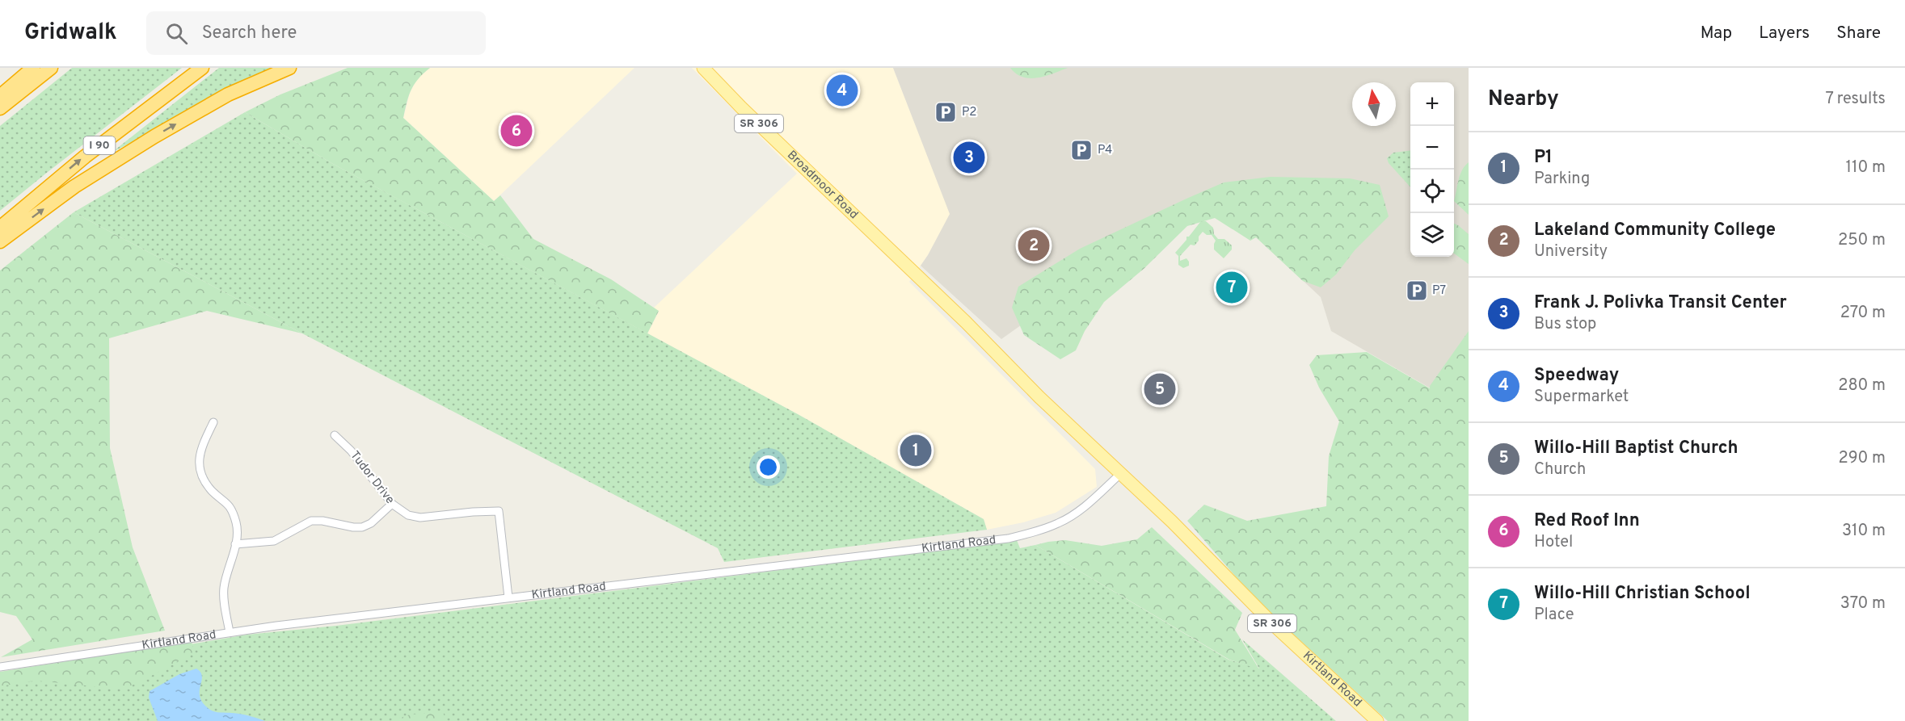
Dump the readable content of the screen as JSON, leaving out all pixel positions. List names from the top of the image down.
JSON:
{
  "streets": {
    "highway": ["I 90"],
    "main road": ["SR 306", "Broadmoor Road", "Kirtland Road"],
    "street": ["Tudor Drive"]
  },
  "crossings": [
    ["Broadmoor Road", "Kirtland Road"],
    ["Tudor Drive", "Kirtland Road"]
  ],
  "places": {
    "parking": ["P2", "P4", "P7"]
  },
  "north": "top",
  "page": {
    "header": "Gridwalk",
    "search": "Search here",
    "nav": ["Map", "Layers", "Share"],
    "heading": ["Nearby", "7 results"],
    "pins": [
      "4",
      "6",
      "3",
      "2",
      "7",
      "5",
      "1"
    ],
    "map_buttons": ["+", "−"],
    "list": [
      {
        "mark": "1",
        "name": "P1",
        "note": "Parking",
        "value": "110 m"
      },
      {
        "mark": "2",
        "name": "Lakeland Community College",
        "note": "University",
        "value": "250 m"
      },
      {
        "mark": "3",
        "name": "Frank J. Polivka Transit Center",
        "note": "Bus stop",
        "value": "270 m"
      },
      {
        "mark": "4",
        "name": "Speedway",
        "note": "Supermarket",
        "value": "280 m"
      },
      {
        "mark": "5",
        "name": "Willo-Hill Baptist Church",
        "note": "Church",
        "value": "290 m"
      },
      {
        "mark": "6",
        "name": "Red Roof Inn",
        "note": "Hotel",
        "value": "310 m"
      },
      {
        "mark": "7",
        "name": "Willo-Hill Christian School",
        "note": "Place",
        "value": "370 m"
      }
    ]
  }
}
